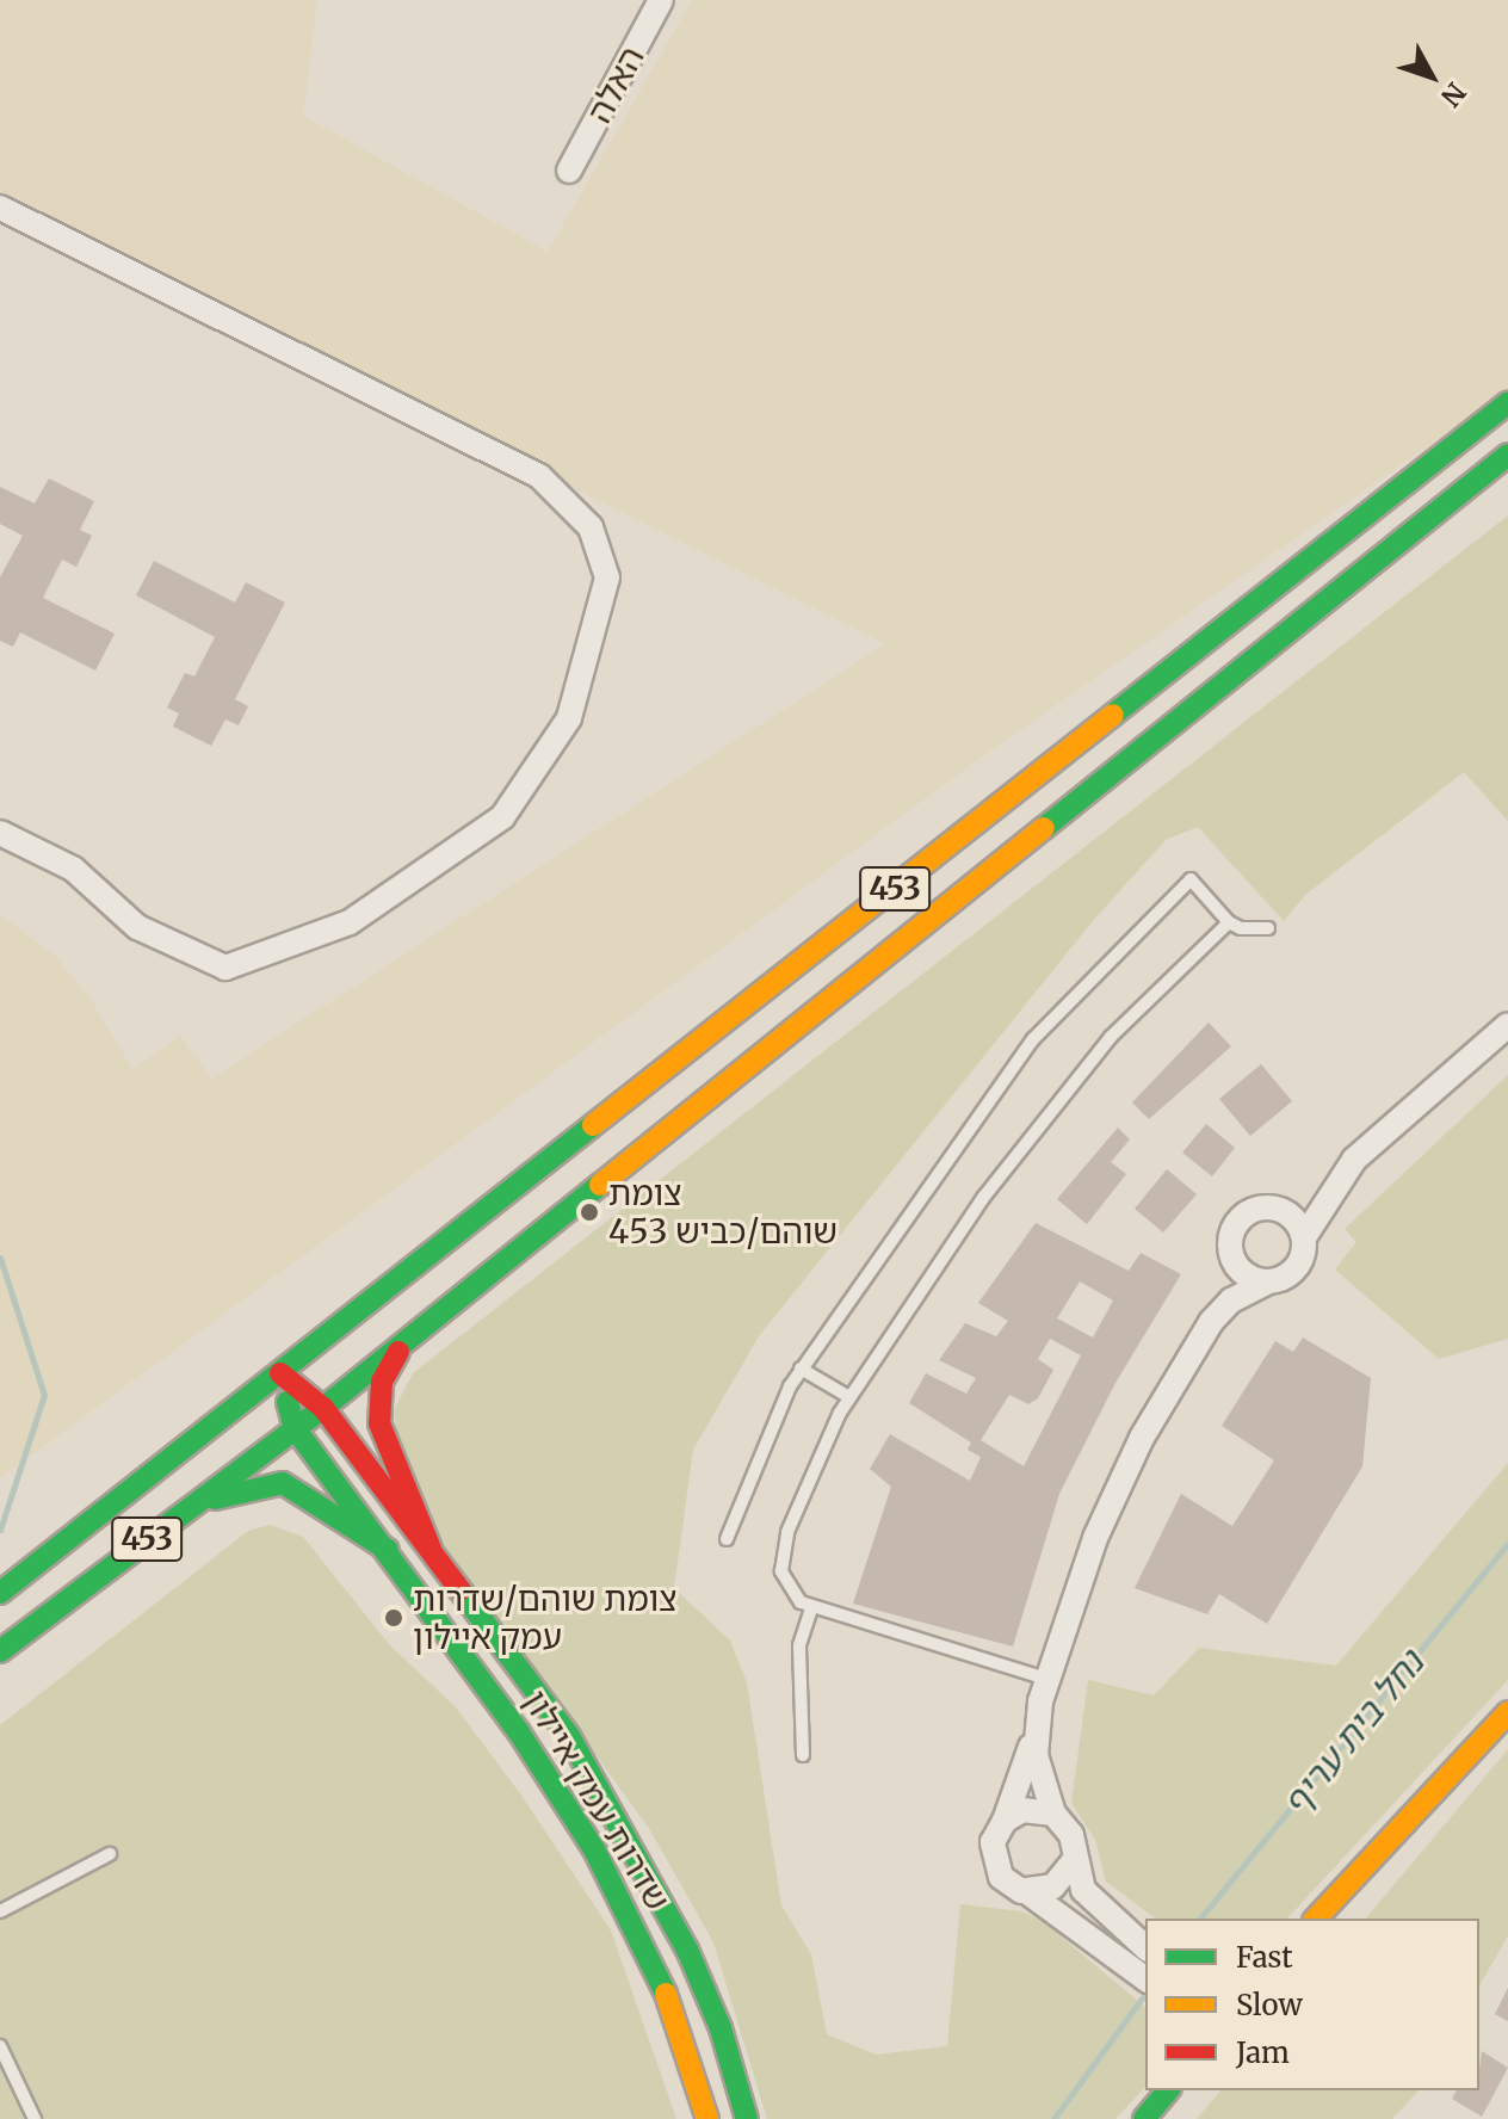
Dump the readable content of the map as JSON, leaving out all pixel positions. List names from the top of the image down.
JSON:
{
  "streets": {
    "main road": ["453", "שדרות עמק איילון"],
    "street": ["האלה"]
  },
  "crossings": [
    ["453", "שדרות עמק איילון"]
  ],
  "water": ["נחל בית עריף"],
  "places": ["צומת שוהם/כביש 453", "צומת שוהם/שדרות עמק איילון"],
  "legend": ["Fast", "Slow", "Jam"],
  "north": "bottom right"
}
